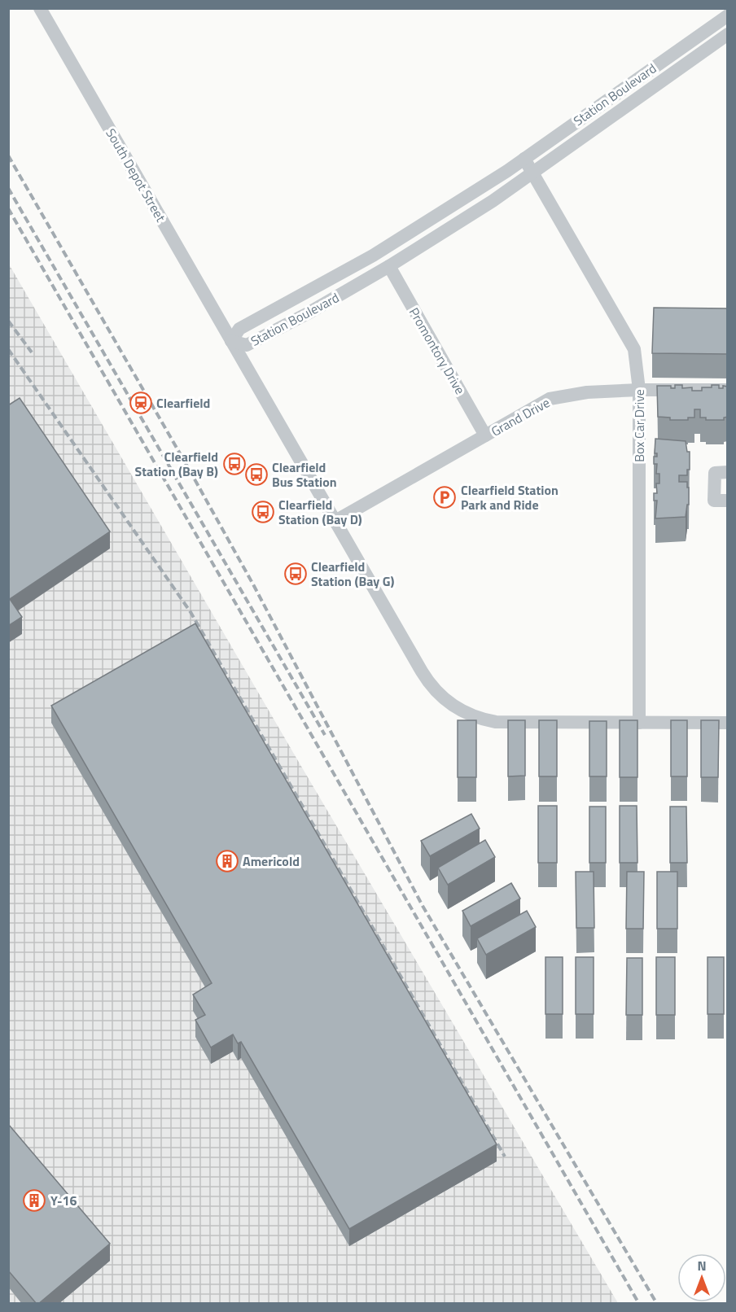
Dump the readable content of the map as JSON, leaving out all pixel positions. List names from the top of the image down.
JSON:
{
  "streets": {
    "street": [
      "Station Boulevard",
      "South Depot Street",
      "Promontory Drive",
      "Grand Drive",
      "Box Car Drive"
    ]
  },
  "crossings": [
    ["Station Boulevard", "South Depot Street"],
    ["Station Boulevard", "Promontory Drive"],
    ["Station Boulevard", "Box Car Drive"],
    ["South Depot Street", "Grand Drive"],
    ["South Depot Street", "Box Car Drive"],
    ["Promontory Drive", "Grand Drive"],
    ["Grand Drive", "Box Car Drive"]
  ],
  "places": {
    "station": ["Clearfield"],
    "bus stop": [
      "Clearfield Station (Bay B)",
      "Clearfield Bus Station",
      "Clearfield Station (Bay D)",
      "Clearfield Station (Bay G)"
    ],
    "parking": ["Clearfield Station Park and Ride"],
    "building": ["Americold", "Y-16"]
  },
  "north": "top"
}
